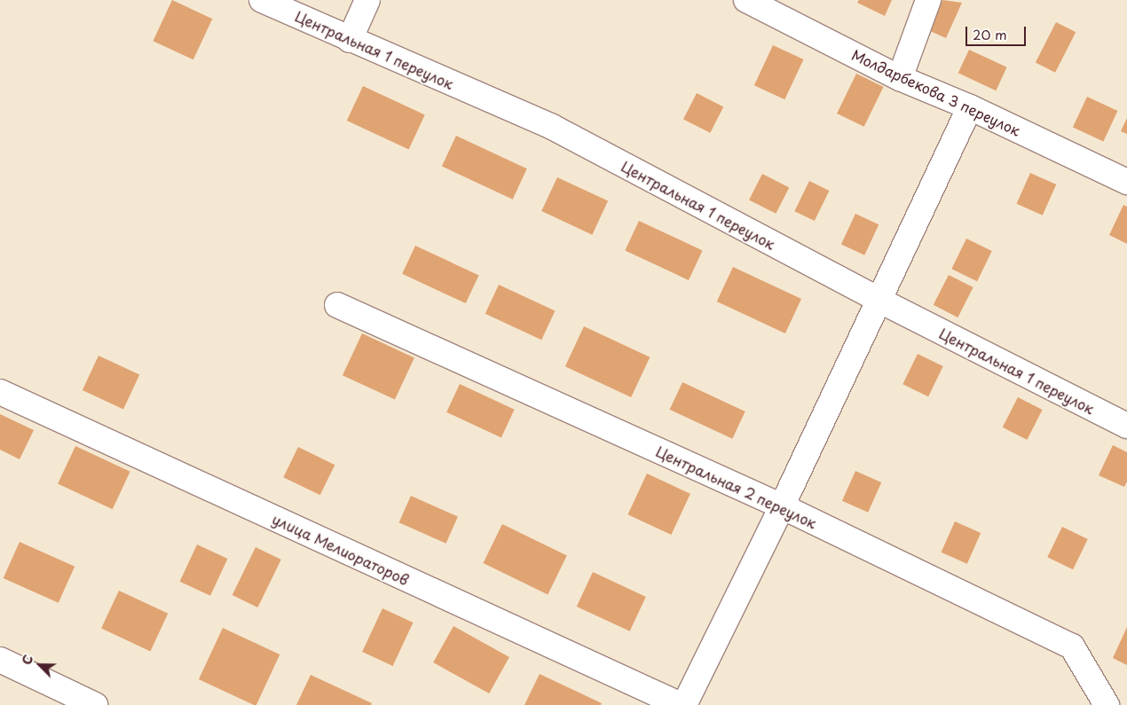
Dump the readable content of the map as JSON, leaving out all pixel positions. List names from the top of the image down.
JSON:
{
  "streets": {
    "street": [
      "Центральная 1 переулок",
      "Молдарбекова 3 переулок",
      "Центральная 2 переулок",
      "улица Мелиораторов"
    ]
  },
  "scale_bar": "20 m",
  "north": "top left"
}
